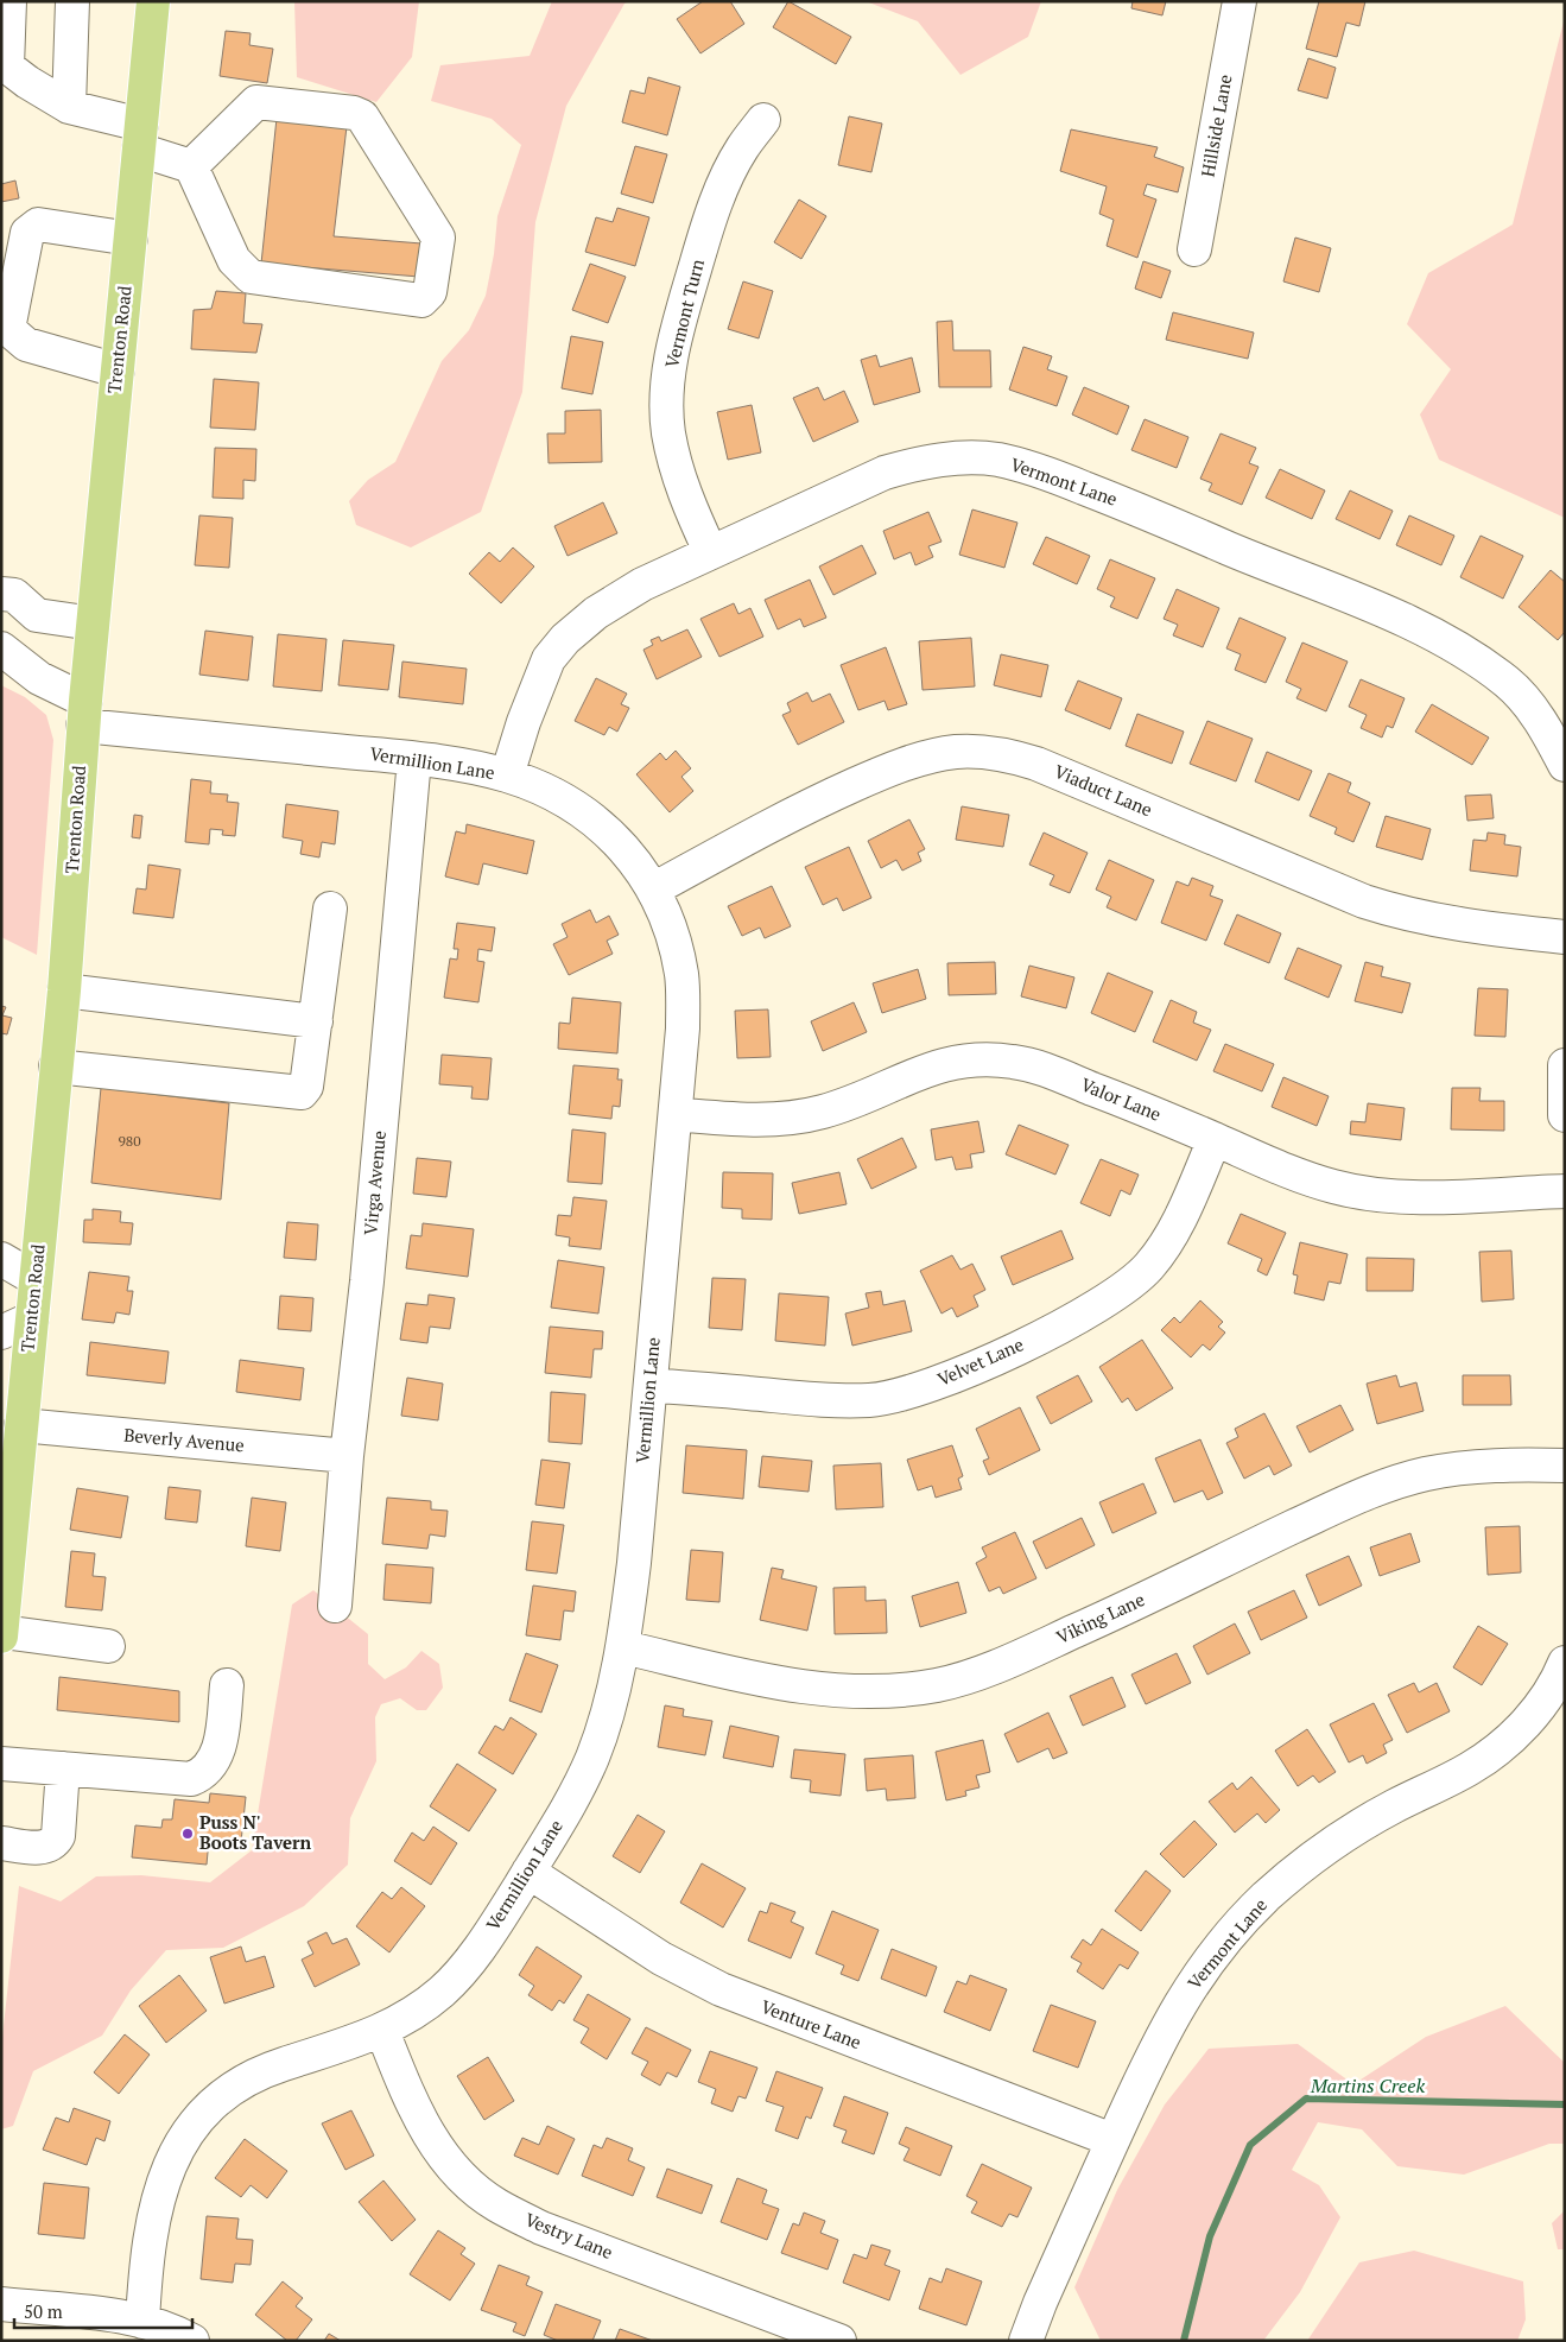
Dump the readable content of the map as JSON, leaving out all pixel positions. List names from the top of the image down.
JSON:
{
  "streets": {
    "main road": ["Trenton Road"],
    "street": [
      "Hillside Lane",
      "Vermont Turn",
      "Vermont Lane",
      "Vermillion Lane",
      "Viaduct Lane",
      "Valor Lane",
      "Virga Avenue",
      "Velvet Lane",
      "Beverly Avenue",
      "Viking Lane",
      "Venture Lane",
      "Vestry Lane"
    ]
  },
  "crossings": [
    ["Vermont Turn", "Vermont Lane"],
    ["Trenton Road", "Vermillion Lane"],
    ["Trenton Road", "Beverly Avenue"],
    ["Vermont Lane", "Vermillion Lane"],
    ["Vermont Lane", "Venture Lane"],
    ["Vermillion Lane", "Viaduct Lane"],
    ["Vermillion Lane", "Valor Lane"],
    ["Vermillion Lane", "Virga Avenue"],
    ["Vermillion Lane", "Velvet Lane"],
    ["Vermillion Lane", "Viking Lane"],
    ["Vermillion Lane", "Venture Lane"],
    ["Vermillion Lane", "Vestry Lane"],
    ["Valor Lane", "Velvet Lane"],
    ["Virga Avenue", "Beverly Avenue"]
  ],
  "water": ["Martins Creek"],
  "places": ["Puss N' Boots Tavern"],
  "house_numbers": ["980"],
  "scale_bar": "50 m"
}
